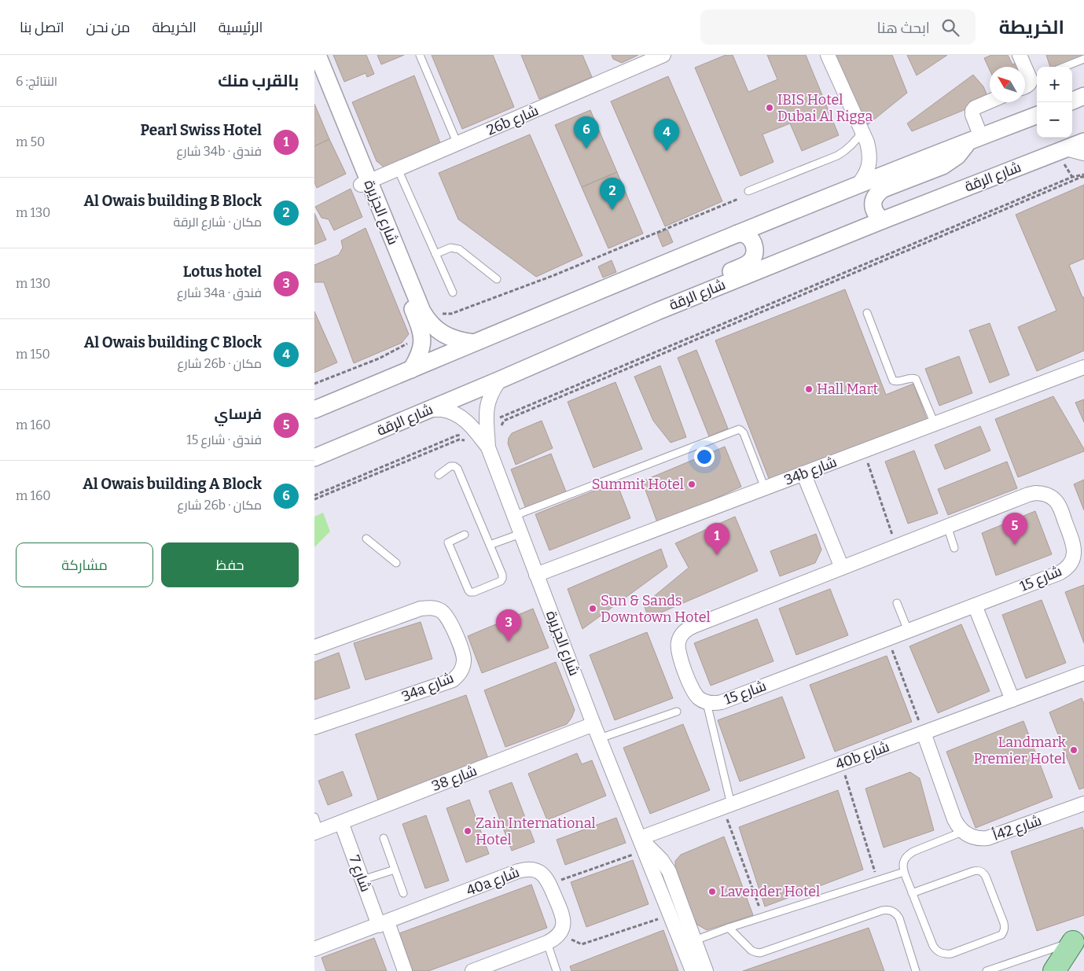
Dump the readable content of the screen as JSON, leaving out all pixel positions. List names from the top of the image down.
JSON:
{
  "streets": {
    "street": [
      "26b شارع",
      "شارع الرقة",
      "شارع الجزيرة",
      "34b شارع",
      "شارع 15",
      "34a شارع",
      "40b شارع",
      "شارع 38",
      "شارع 42أ",
      "شارع 7",
      "40a شارع"
    ]
  },
  "crossings": [
    ["26b شارع", "شارع الجزيرة"],
    ["شارع الرقة", "شارع الجزيرة"],
    ["شارع الجزيرة", "34b شارع"],
    ["شارع الجزيرة", "40b شارع"],
    ["شارع الجزيرة", "شارع 38"],
    ["شارع 38", "شارع 7"],
    ["شارع 7", "40a شارع"]
  ],
  "places": [
    "IBIS Hotel Dubai Al Rigga",
    "Hall Mart",
    "Summit Hotel",
    "Sun & Sands Downtown Hotel",
    "Landmark Premier Hotel",
    "Zain International Hotel",
    "Lavender Hotel"
  ],
  "north": "top left",
  "page": {
    "header": "الخريطة",
    "search": "ابحث هنا",
    "nav": [
      "الرئيسية",
      "الخريطة",
      "من نحن",
      "اتصل بنا"
    ],
    "heading": ["بالقرب منك", "النتائج: 6"],
    "map_buttons": ["+", "−"],
    "list": [
      {
        "mark": "1",
        "name": "Pearl Swiss Hotel",
        "note": "فندق · 34b شارع",
        "value": "50 m"
      },
      {
        "mark": "2",
        "name": "Al Owais building B Block",
        "note": "مكان · شارع الرقة",
        "value": "130 m"
      },
      {
        "mark": "3",
        "name": "Lotus hotel",
        "note": "فندق · 34a شارع",
        "value": "130 m"
      },
      {
        "mark": "4",
        "name": "Al Owais building C Block",
        "note": "مكان · 26b شارع",
        "value": "150 m"
      },
      {
        "mark": "5",
        "name": "فرساي",
        "note": "فندق · شارع 15",
        "value": "160 m"
      },
      {
        "mark": "6",
        "name": "Al Owais building A Block",
        "note": "مكان · 26b شارع",
        "value": "160 m"
      }
    ],
    "pins": [
      "6",
      "4",
      "2",
      "5",
      "1",
      "3"
    ],
    "buttons": ["حفظ", "مشاركة"]
  }
}
